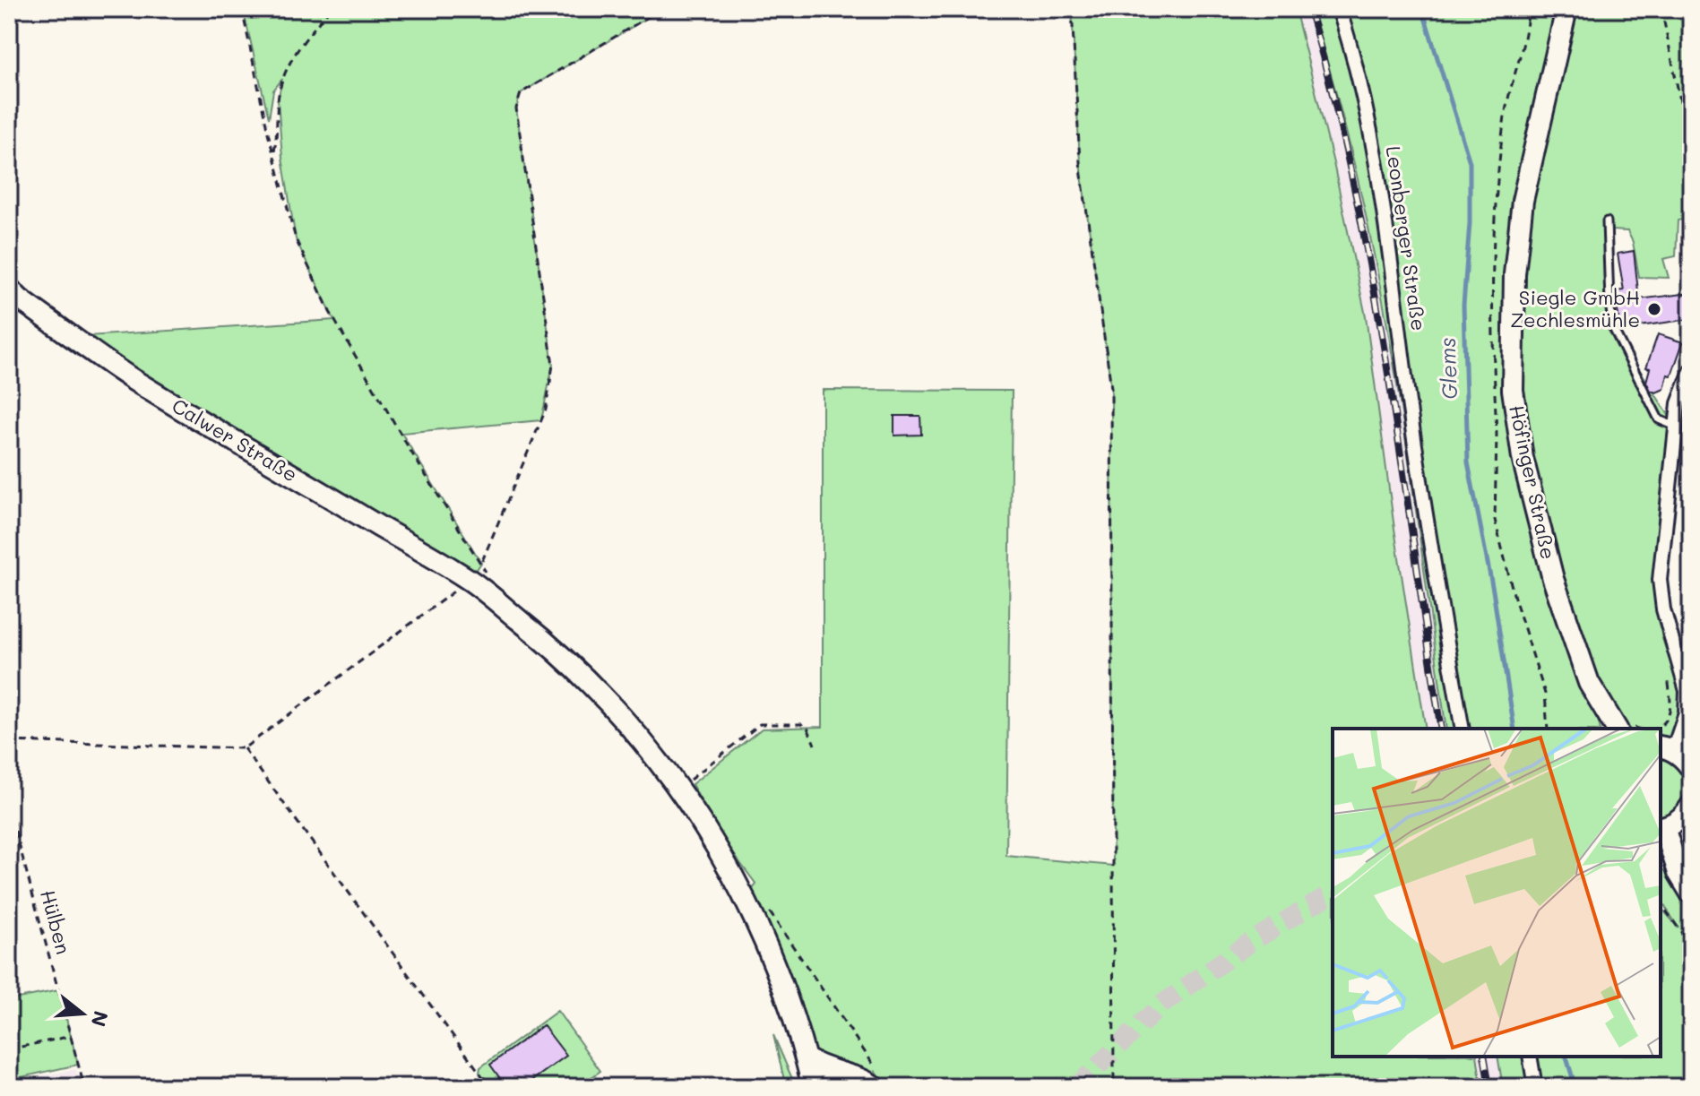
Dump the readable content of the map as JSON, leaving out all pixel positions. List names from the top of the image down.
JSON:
{
  "streets": {
    "main road": ["Calwer Straße", "Höfinger Straße"],
    "street": ["Leonberger Straße"],
    "path": ["Hülben"]
  },
  "water": ["Glems"],
  "places": ["Siegle GmbH Zechlesmühle"],
  "north": "right"
}
